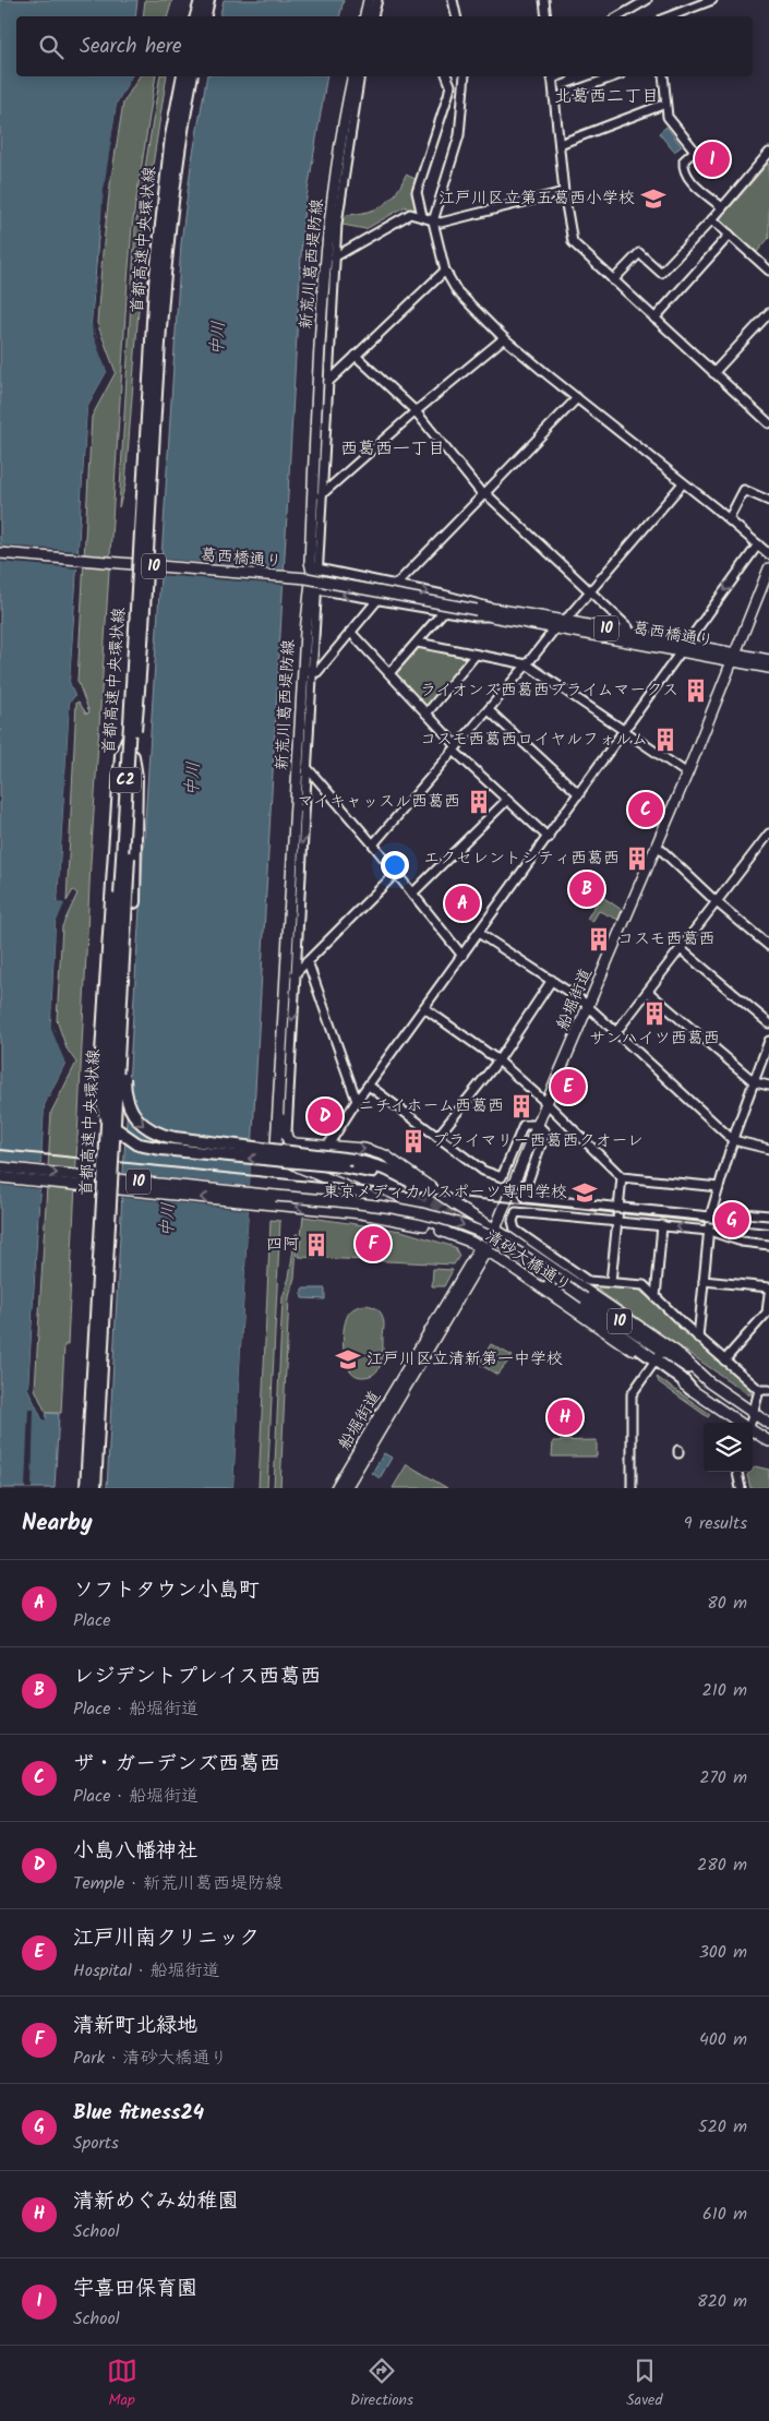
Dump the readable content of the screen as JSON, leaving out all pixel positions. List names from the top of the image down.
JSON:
{
  "streets": {
    "highway": ["首都高速中央環状線", "C2"],
    "main road": [
      "新荒川葛西堤防線",
      "葛西橋通り",
      "10",
      "船堀街道",
      "清砂大橋通り"
    ]
  },
  "crossings": [
    ["葛西橋通り", "船堀街道"],
    ["10", "清砂大橋通り"],
    ["船堀街道", "清砂大橋通り"]
  ],
  "districts": ["北葛西二丁目", "西葛西一丁目"],
  "water": ["中川"],
  "places": {
    "school or university": ["江戸川区立第五葛西小学校", "東京メディカルスポーツ専門学校", "江戸川区立清新第一中学校"],
    "building": [
      "ライオンズ西葛西プライムマークス",
      "コスモ西葛西ロイヤルフォルム",
      "マイキャッスル西葛西",
      "エクセレントシティ西葛西",
      "コスモ西葛西",
      "サンハイツ西葛西",
      "ニチイホーム西葛西",
      "プライマリー西葛西クオーレ",
      "四阿"
    ]
  },
  "page": {
    "search": "Search here",
    "pins": [
      "I",
      "C",
      "B",
      "A",
      "E",
      "D",
      "G",
      "F",
      "H"
    ],
    "heading": ["Nearby", "9 results"],
    "list": [
      {
        "mark": "A",
        "name": "ソフトタウン小島町",
        "note": "Place",
        "value": "80 m"
      },
      {
        "mark": "B",
        "name": "レジデントプレイス西葛西",
        "note": "Place · 船堀街道",
        "value": "210 m"
      },
      {
        "mark": "C",
        "name": "ザ・ガーデンズ西葛西",
        "note": "Place · 船堀街道",
        "value": "270 m"
      },
      {
        "mark": "D",
        "name": "小島八幡神社",
        "note": "Temple · 新荒川葛西堤防線",
        "value": "280 m"
      },
      {
        "mark": "E",
        "name": "江戸川南クリニック",
        "note": "Hospital · 船堀街道",
        "value": "300 m"
      },
      {
        "mark": "F",
        "name": "清新町北緑地",
        "note": "Park · 清砂大橋通り",
        "value": "400 m"
      },
      {
        "mark": "G",
        "name": "Blue fitness24",
        "note": "Sports",
        "value": "520 m"
      },
      {
        "mark": "H",
        "name": "清新めぐみ幼稚園",
        "note": "School",
        "value": "610 m"
      },
      {
        "mark": "I",
        "name": "宇喜田保育園",
        "note": "School",
        "value": "820 m"
      }
    ],
    "nav": ["Map", "Directions", "Saved"]
  }
}
